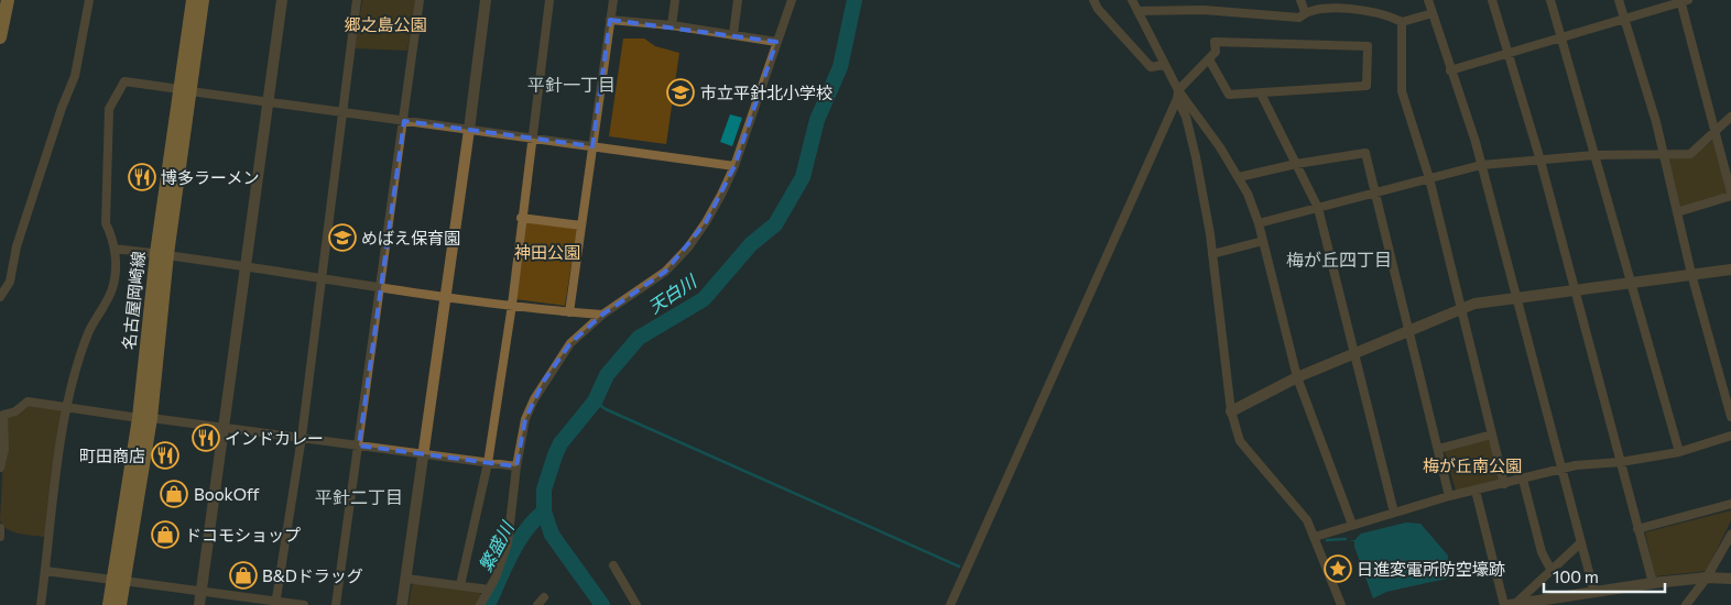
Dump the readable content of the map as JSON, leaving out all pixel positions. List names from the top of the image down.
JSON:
{
  "streets": {
    "main road": ["名古屋岡崎線"]
  },
  "districts": ["平針一丁目", "梅が丘四丁目", "平針二丁目"],
  "water": ["天白川", "繁盛川"],
  "parks": ["郷之島公園", "神田公園", "梅が丘南公園"],
  "places": {
    "school or university": ["市立平針北小学校", "めばえ保育園"],
    "restaurant": ["博多ラーメン", "インドカレー", "町田商店"],
    "shop": ["BookOff", "ドコモショップ", "B&Dドラッグ"],
    "place": ["日進変電所防空壕跡"]
  },
  "scale_bar": "100 m"
}
